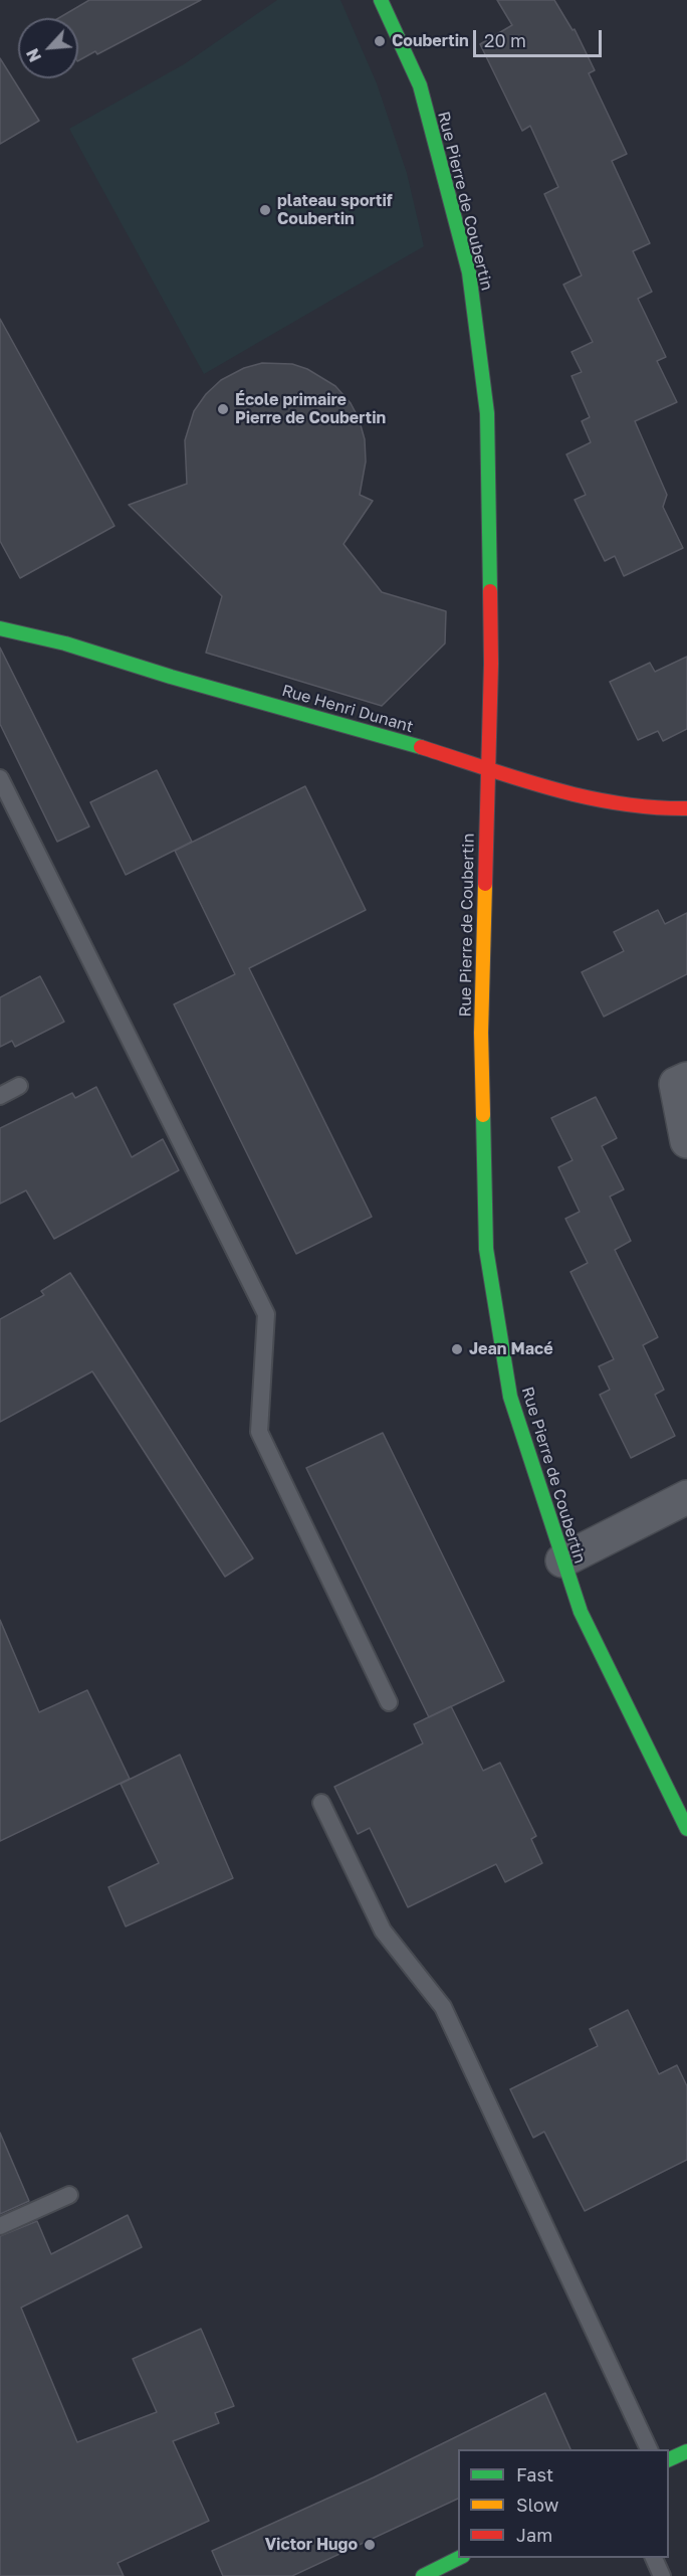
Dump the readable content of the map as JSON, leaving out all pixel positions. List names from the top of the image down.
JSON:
{
  "streets": {
    "street": ["Rue Pierre de Coubertin", "Rue Henri Dunant"]
  },
  "crossings": [
    ["Rue Pierre de Coubertin", "Rue Henri Dunant"]
  ],
  "places": [
    "Coubertin",
    "plateau sportif Coubertin",
    "École primaire Pierre de Coubertin",
    "Jean Macé",
    "Victor Hugo"
  ],
  "legend": ["Fast", "Slow", "Jam"],
  "scale_bar": "20 m",
  "north": "bottom left"
}
